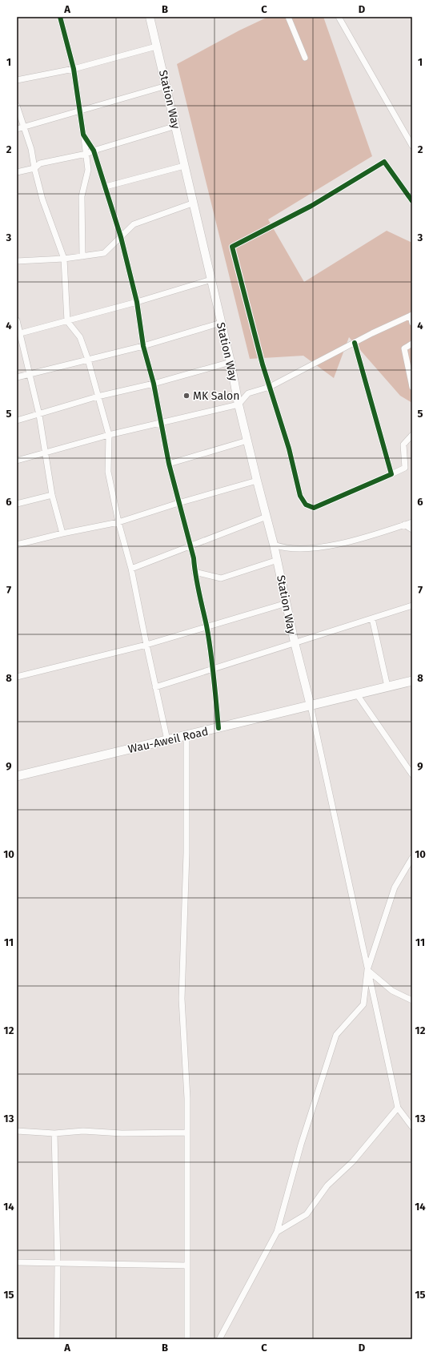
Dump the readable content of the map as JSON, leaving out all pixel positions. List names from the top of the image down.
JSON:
{
  "streets": {
    "main road": ["Station Way", "Wau-Aweil Road"]
  },
  "crossings": [
    ["Station Way", "Wau-Aweil Road"]
  ],
  "places": ["MK Salon"],
  "grid": {
    "columns": [
      "A",
      "B",
      "C",
      "D"
    ],
    "rows": [
      "1",
      "2",
      "3",
      "4",
      "5",
      "6",
      "7",
      "8",
      "9",
      "10",
      "11",
      "12",
      "13",
      "14",
      "15"
    ]
  }
}
